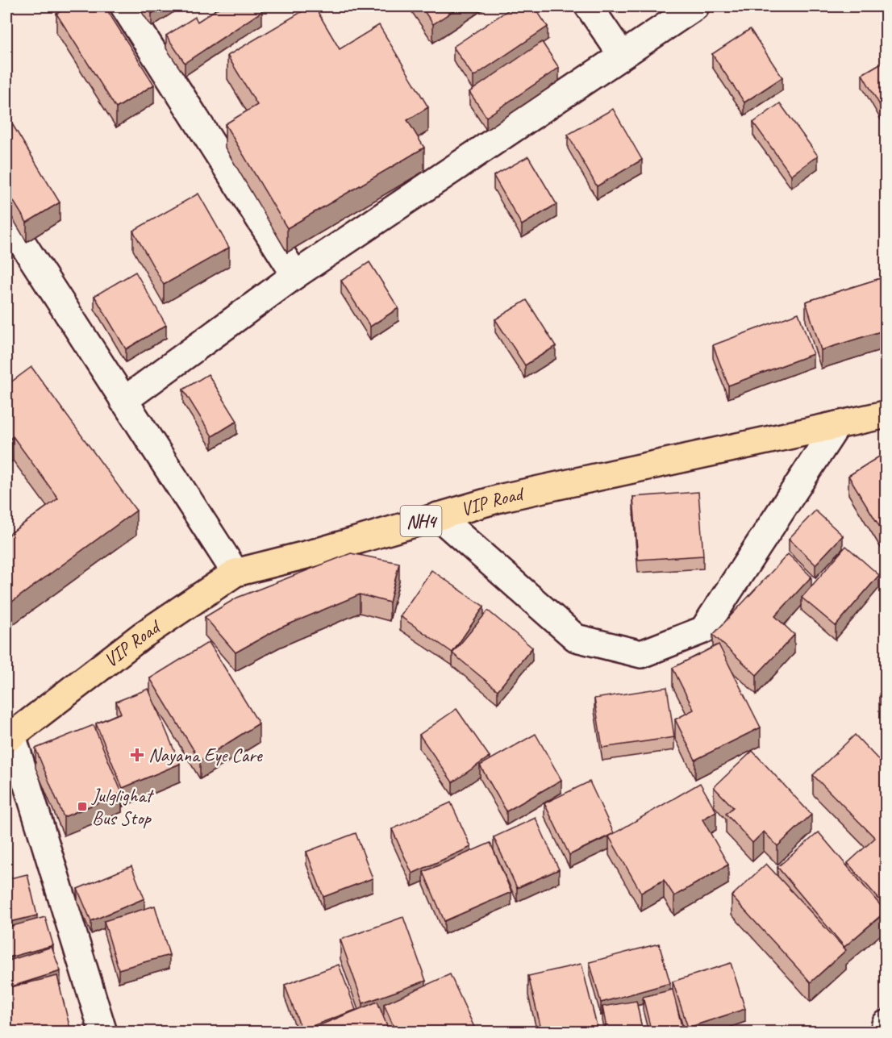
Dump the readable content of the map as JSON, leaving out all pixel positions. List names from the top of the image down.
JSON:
{
  "streets": {
    "highway": ["VIP Road", "NH4"]
  },
  "places": {
    "health": ["Nayana Eye Care"],
    "transit": ["Julglighat Bus Stop"]
  }
}
